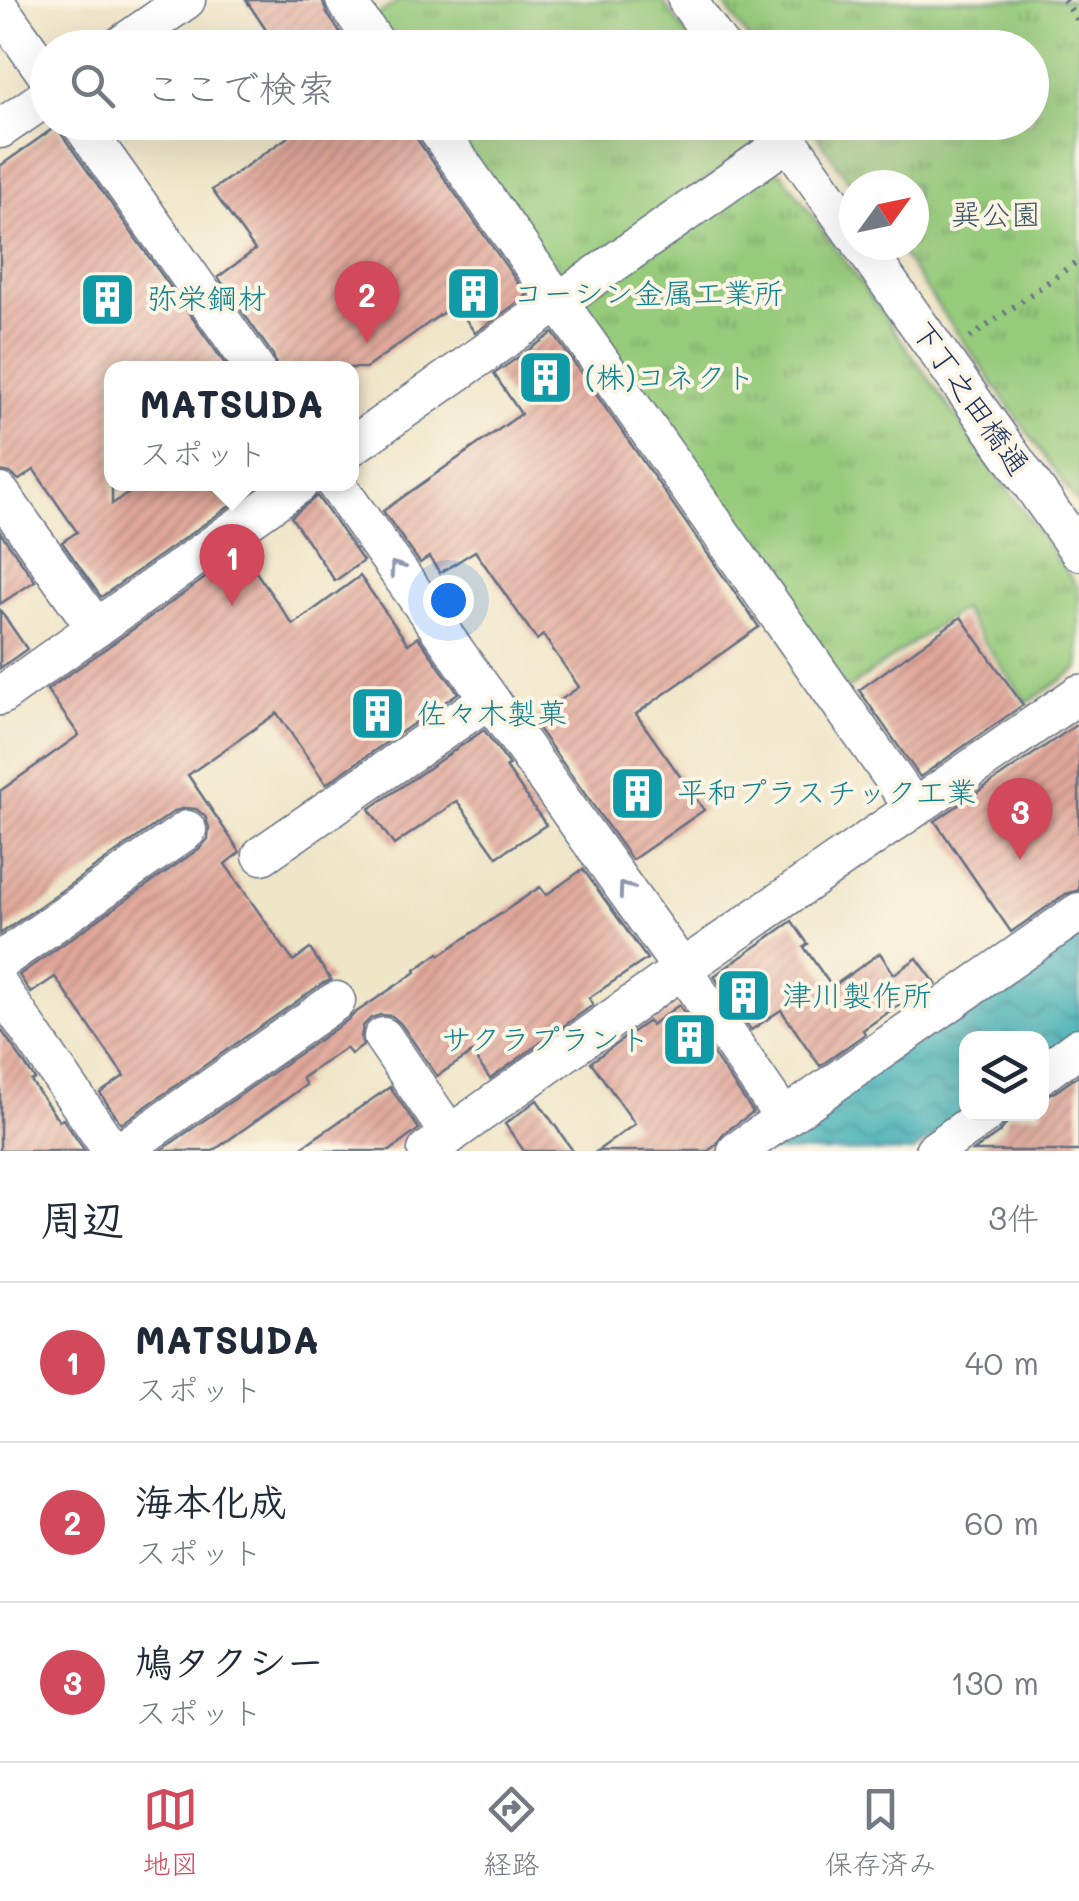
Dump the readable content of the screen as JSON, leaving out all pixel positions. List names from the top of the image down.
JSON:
{
  "streets": {
    "street": ["下丁之田橋通"]
  },
  "parks": ["巽公園"],
  "places": {
    "building": [
      "コーシン金属工業所",
      "弥栄鋼材",
      "(株)コネクト",
      "佐々木製菓",
      "平和プラスチック工業",
      "津川製作所",
      "サクラプラント"
    ]
  },
  "north": "top right",
  "page": {
    "search": "ここで検索",
    "pins": ["2", "1", "3"],
    "popup": ["MATSUDA", "スポット"],
    "heading": ["周辺", "3件"],
    "list": [
      {
        "mark": "1",
        "name": "MATSUDA",
        "note": "スポット",
        "value": "40 m"
      },
      {
        "mark": "2",
        "name": "海本化成",
        "note": "スポット",
        "value": "60 m"
      },
      {
        "mark": "3",
        "name": "鳩タクシー",
        "note": "スポット",
        "value": "130 m"
      }
    ],
    "nav": ["地図", "経路", "保存済み"]
  }
}
